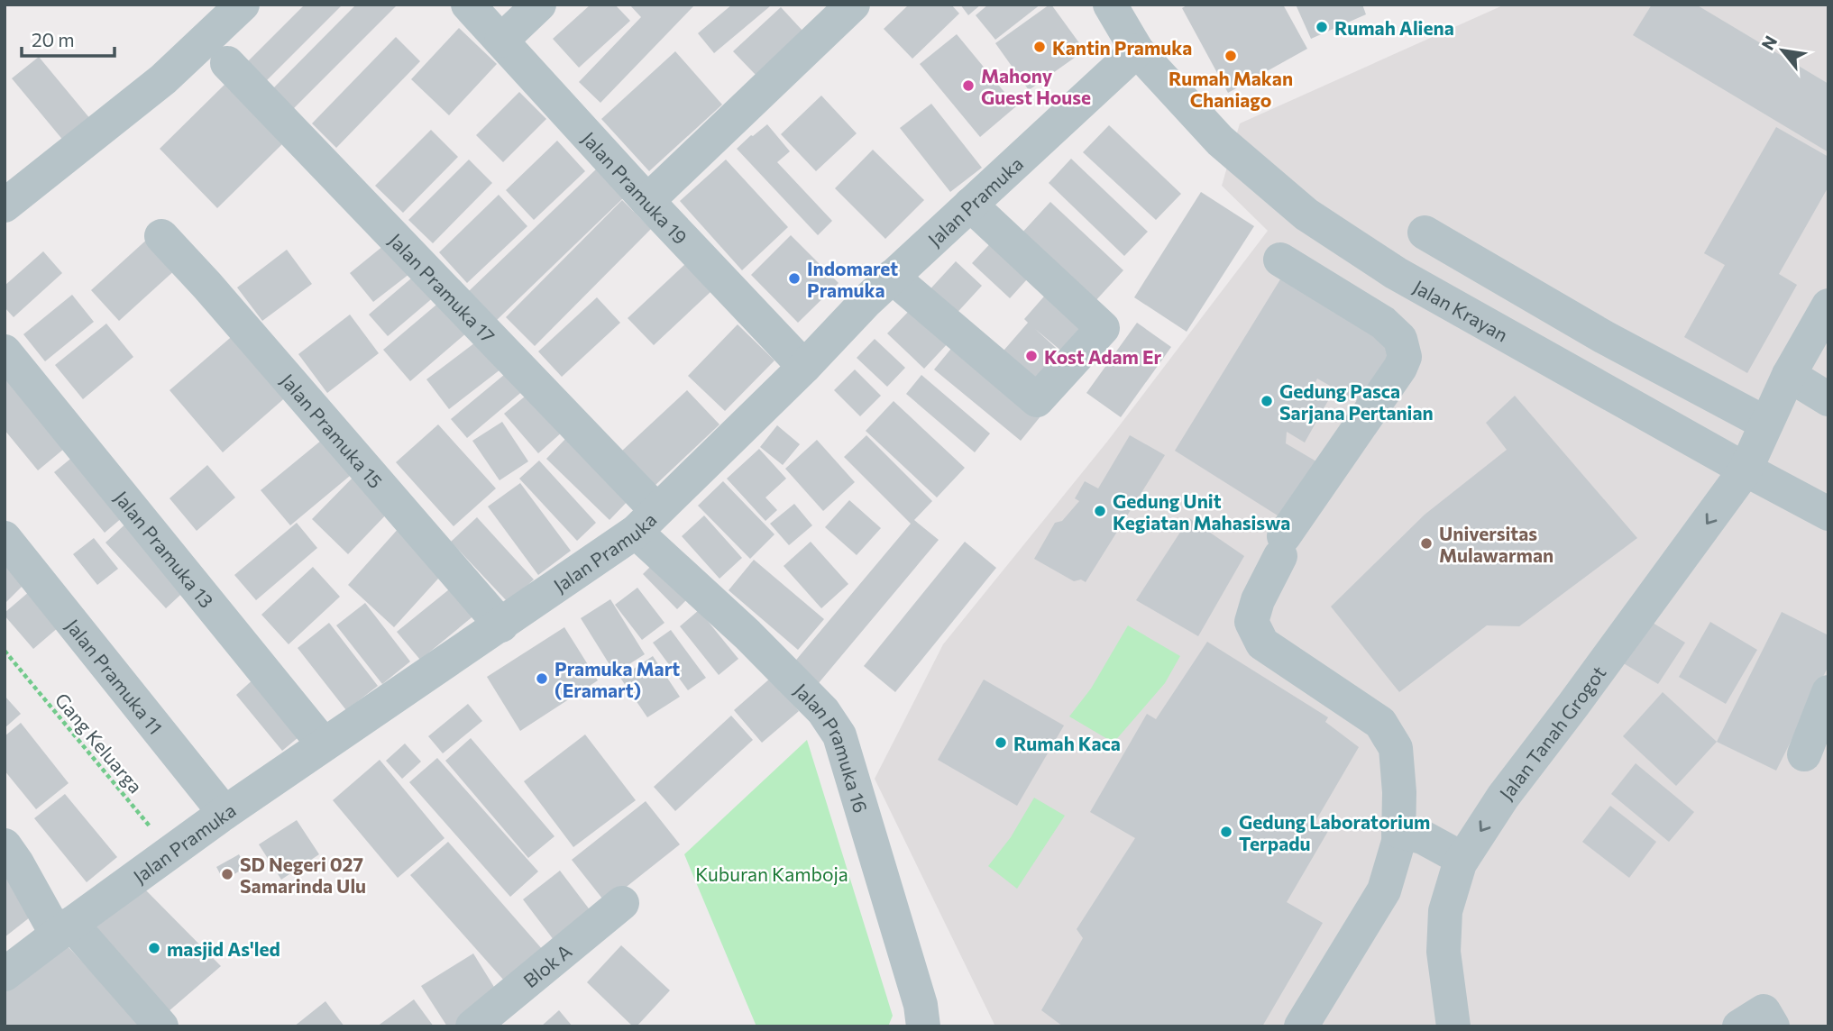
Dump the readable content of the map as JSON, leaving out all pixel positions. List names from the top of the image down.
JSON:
{
  "streets": {
    "street": [
      "Jalan Pramuka 19",
      "Jalan Pramuka",
      "Jalan Pramuka 17",
      "Jalan Krayan",
      "Jalan Pramuka 15",
      "Jalan Pramuka 13",
      "Jalan Pramuka 11",
      "Jalan Tanah Grogot",
      "Jalan Pramuka 16",
      "Blok A"
    ],
    "path": ["Gang Keluarga"]
  },
  "crossings": [
    ["Jalan Pramuka 19", "Jalan Pramuka"],
    ["Jalan Pramuka", "Jalan Pramuka 17"],
    ["Jalan Pramuka", "Jalan Krayan"],
    ["Jalan Pramuka", "Jalan Pramuka 15"],
    ["Jalan Pramuka", "Jalan Pramuka 13"],
    ["Jalan Pramuka", "Jalan Pramuka 11"],
    ["Jalan Pramuka", "Gang Keluarga"],
    ["Jalan Pramuka", "Jalan Pramuka 16"],
    ["Jalan Pramuka 17", "Jalan Pramuka 16"],
    ["Jalan Krayan", "Jalan Tanah Grogot"]
  ],
  "one_way": ["Jalan Tanah Grogot"],
  "parks": ["Kuburan Kamboja"],
  "places": [
    "Rumah Aliena",
    "Kantin Pramuka",
    "Rumah Makan Chaniago",
    "Mahony Guest House",
    "Indomaret Pramuka",
    "Kost Adam Er",
    "Gedung Pasca Sarjana Pertanian",
    "Gedung Unit Kegiatan Mahasiswa",
    "Universitas Mulawarman",
    "Pramuka Mart (Eramart)",
    "Rumah Kaca",
    "Gedung Laboratorium Terpadu",
    "SD Negeri 027 Samarinda Ulu",
    "masjid As'led"
  ],
  "scale_bar": "20 m",
  "north": "top left"
}
